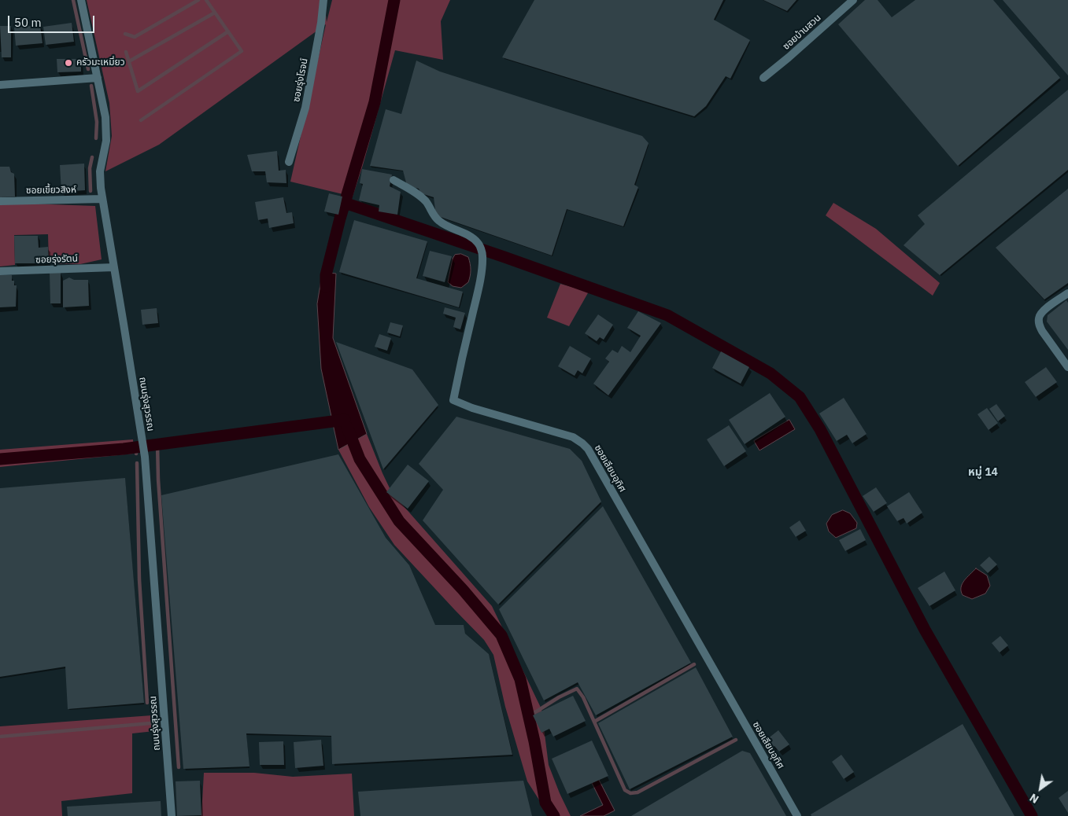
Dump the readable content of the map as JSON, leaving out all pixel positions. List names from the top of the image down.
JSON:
{
  "streets": {
    "street": [
      "ซอยบ้านสวน",
      "ซอยรุ่งโรจน์",
      "ซอยเขี้ยวสิงห์",
      "ซอยรุ่งรัตน์",
      "ถนนรุ่งสุวรรณ",
      "ซอยเลียบอุทิศ"
    ]
  },
  "crossings": [
    ["ซอยเขี้ยวสิงห์", "ถนนรุ่งสุวรรณ"],
    ["ซอยรุ่งรัตน์", "ถนนรุ่งสุวรรณ"]
  ],
  "districts": ["หมู่ 14"],
  "places": ["ครัวมะเหมี่ยว"],
  "scale_bar": "50 m",
  "north": "bottom left"
}
